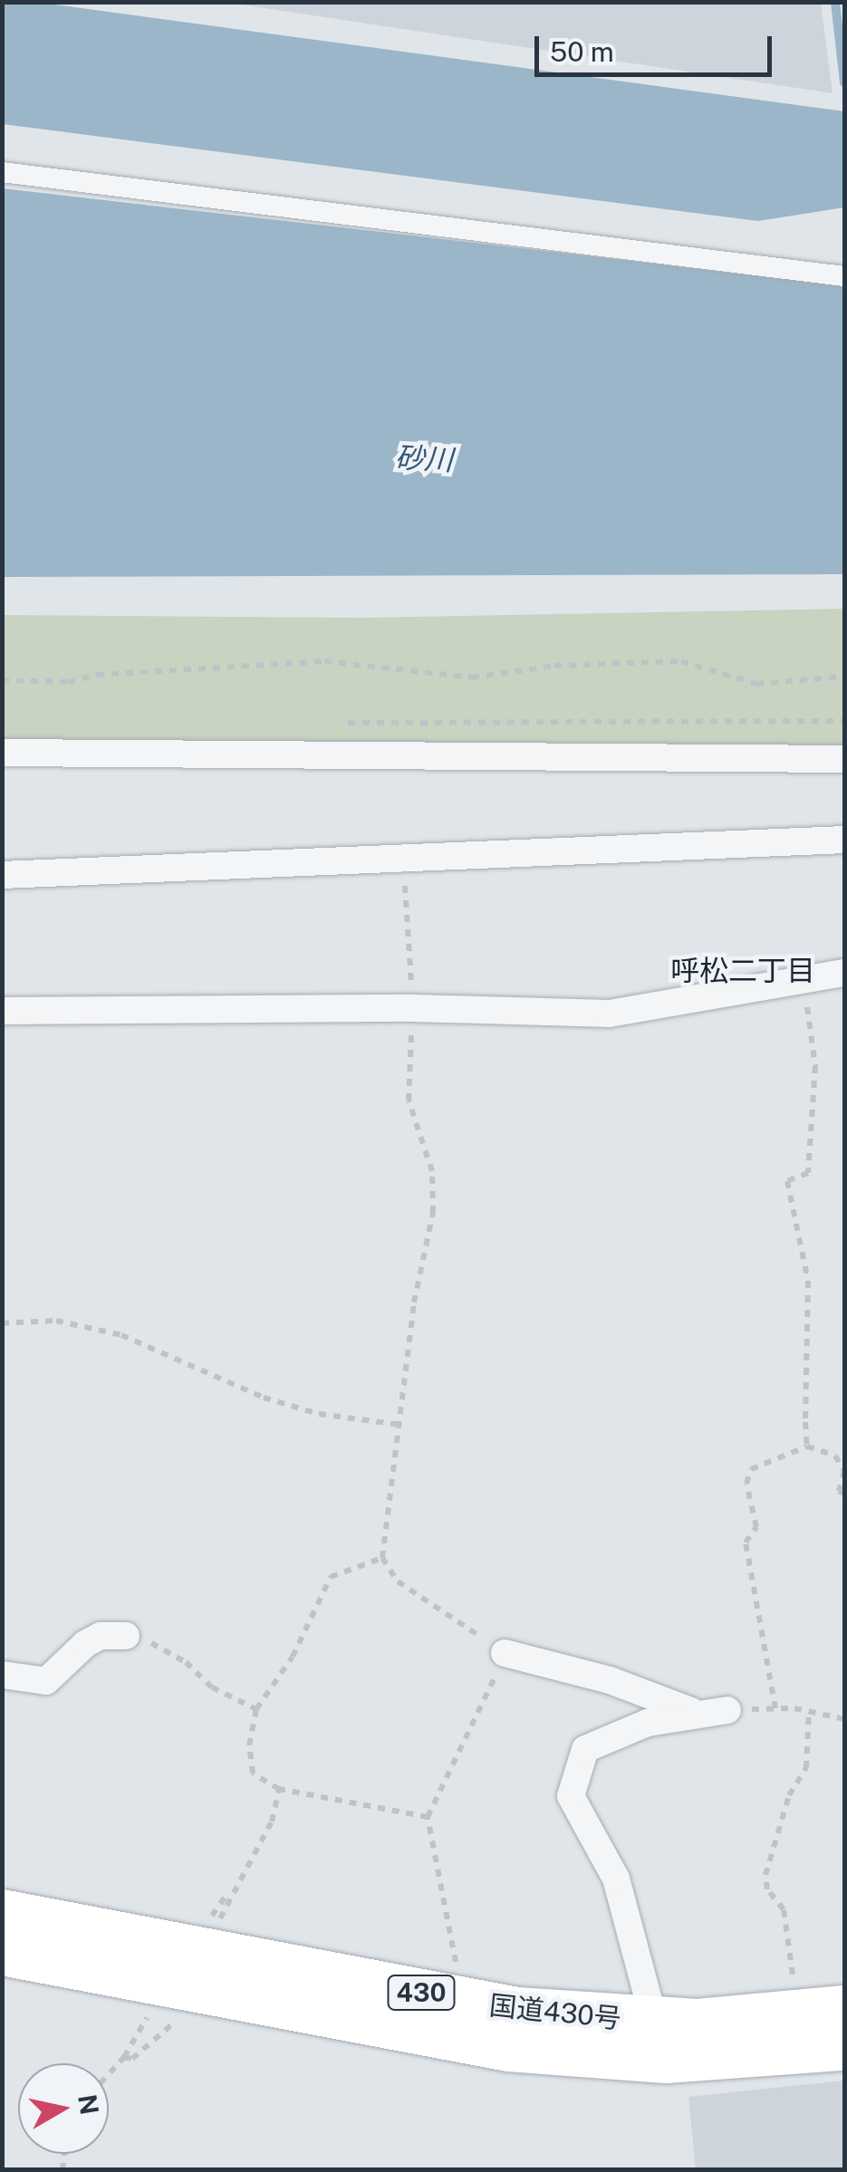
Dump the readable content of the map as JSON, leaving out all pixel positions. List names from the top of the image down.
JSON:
{
  "streets": {
    "highway": ["430", "国道430号"]
  },
  "districts": ["呼松二丁目"],
  "water": ["砂川"],
  "scale_bar": "50 m",
  "north": "right"
}
